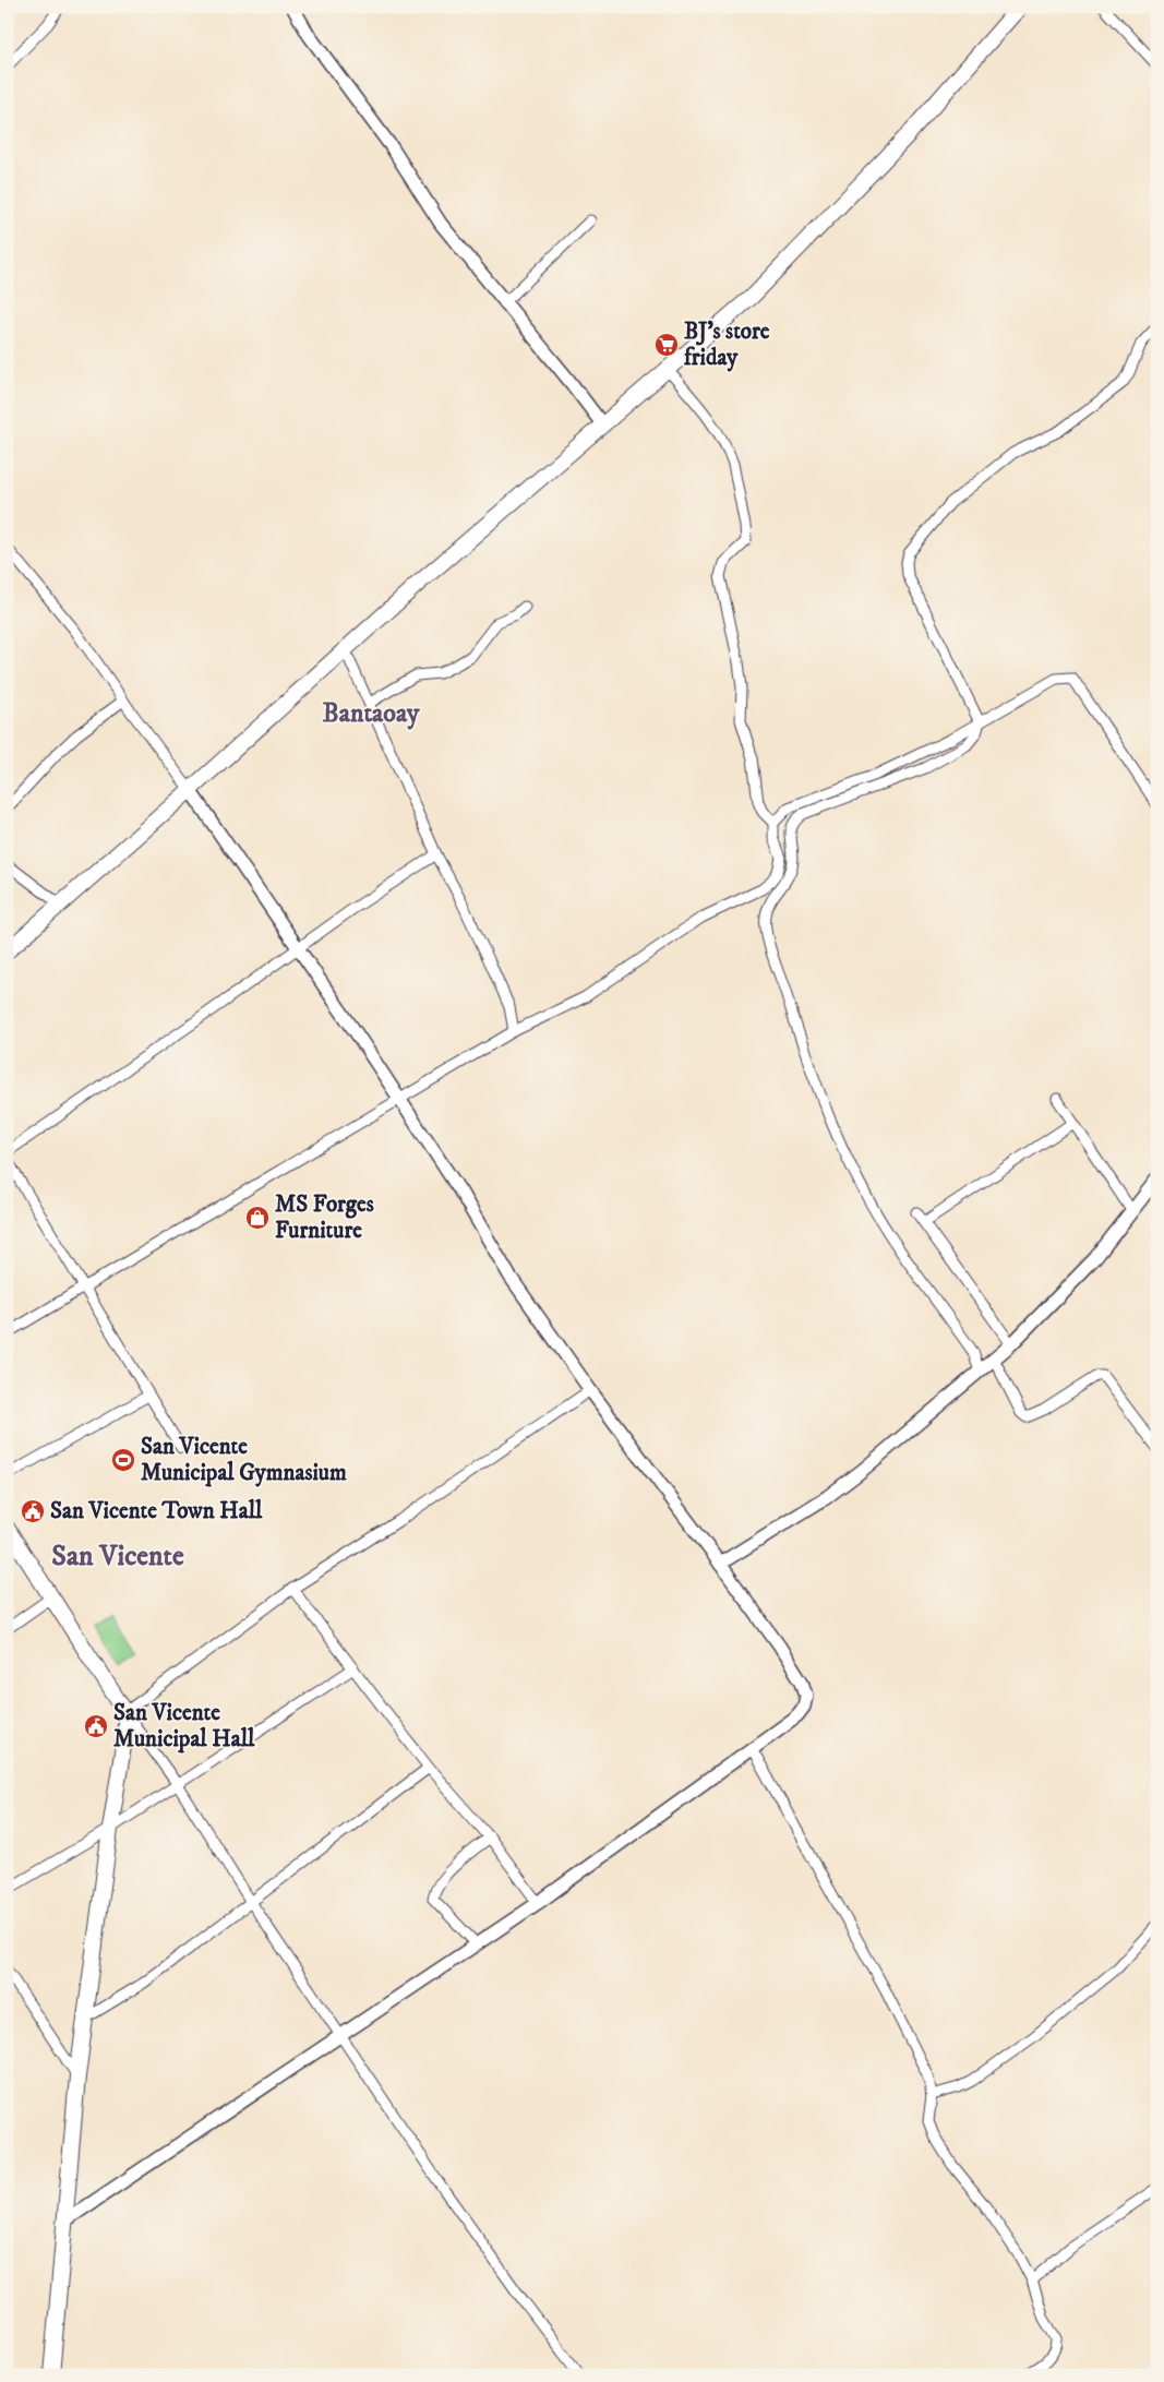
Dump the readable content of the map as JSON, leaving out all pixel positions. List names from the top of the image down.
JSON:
{
  "districts": ["Bantaoay", "San Vicente"],
  "places": {
    "supermarket": ["BJ's store friday"],
    "shop": ["MS Forges Furniture"],
    "sports": ["San Vicente Municipal Gymnasium"],
    "public building": ["San Vicente Town Hall", "San Vicente Municipal Hall"]
  }
}
